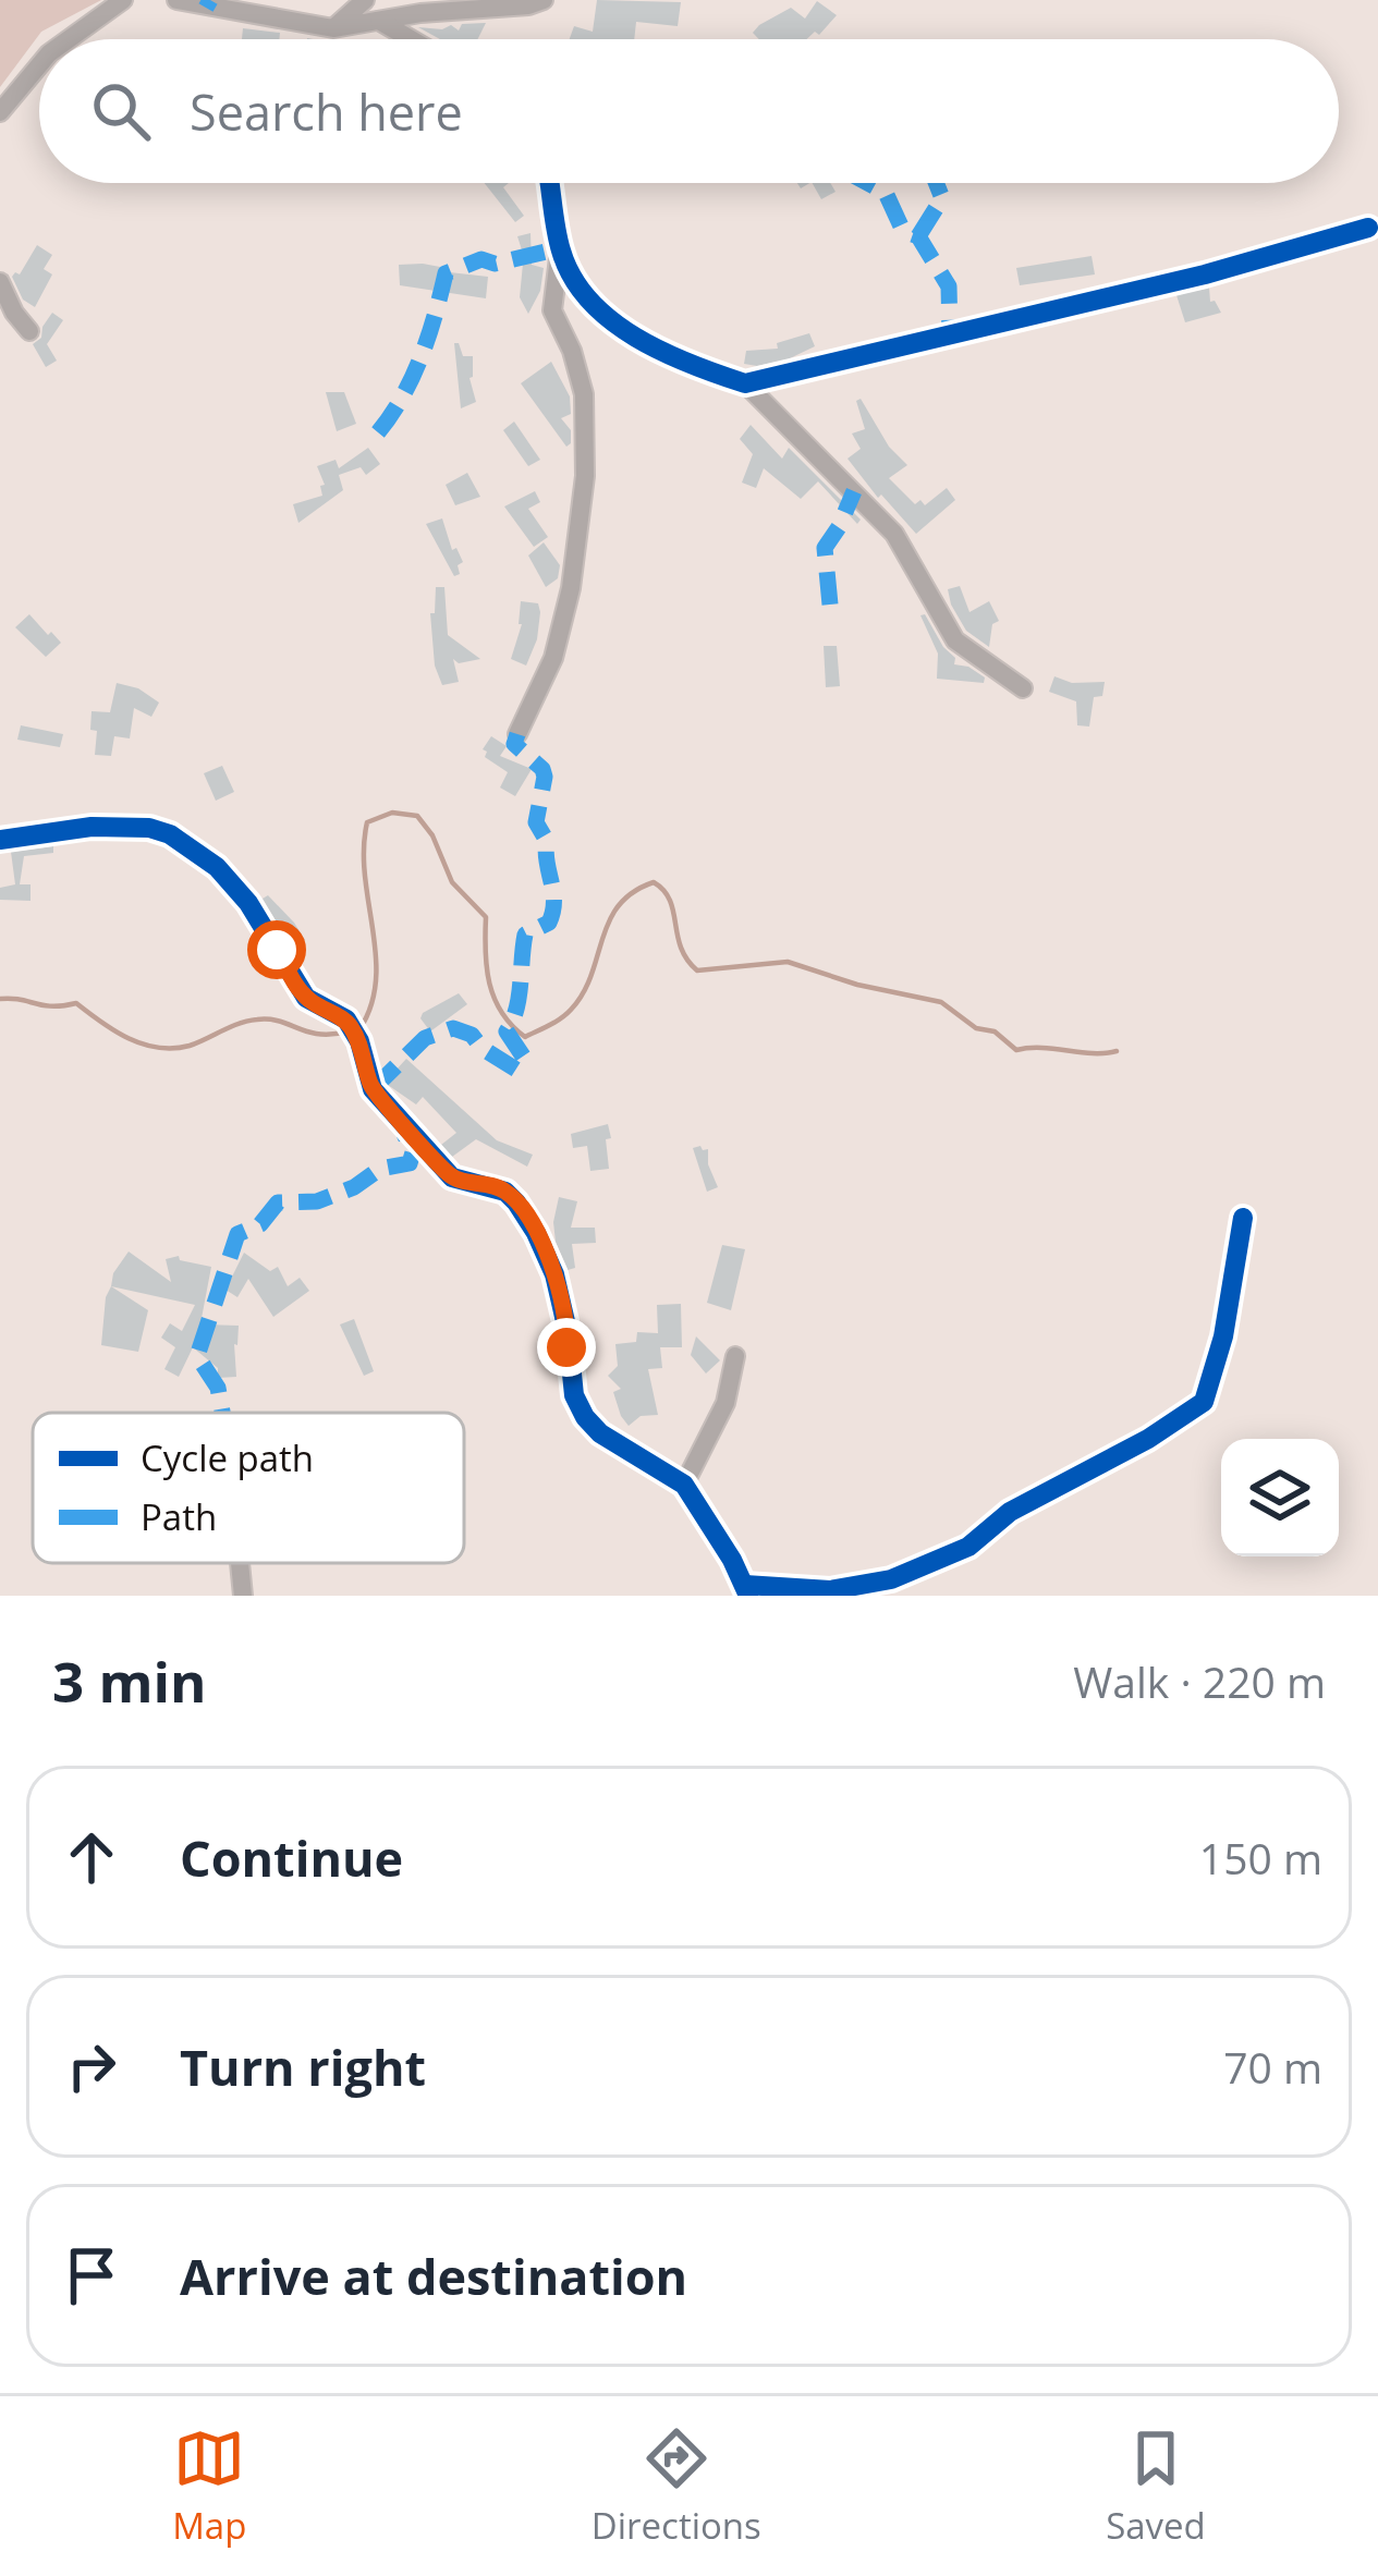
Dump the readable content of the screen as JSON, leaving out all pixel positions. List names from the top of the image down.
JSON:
{
  "legend": ["Cycle path", "Path"],
  "page": {
    "search": "Search here",
    "heading": ["3 min", "Walk · 220 m"],
    "list": [
      ["Continue", "150 m"],
      ["Turn right", "70 m"],
      "Arrive at destination"
    ],
    "nav": ["Map", "Directions", "Saved"]
  }
}
